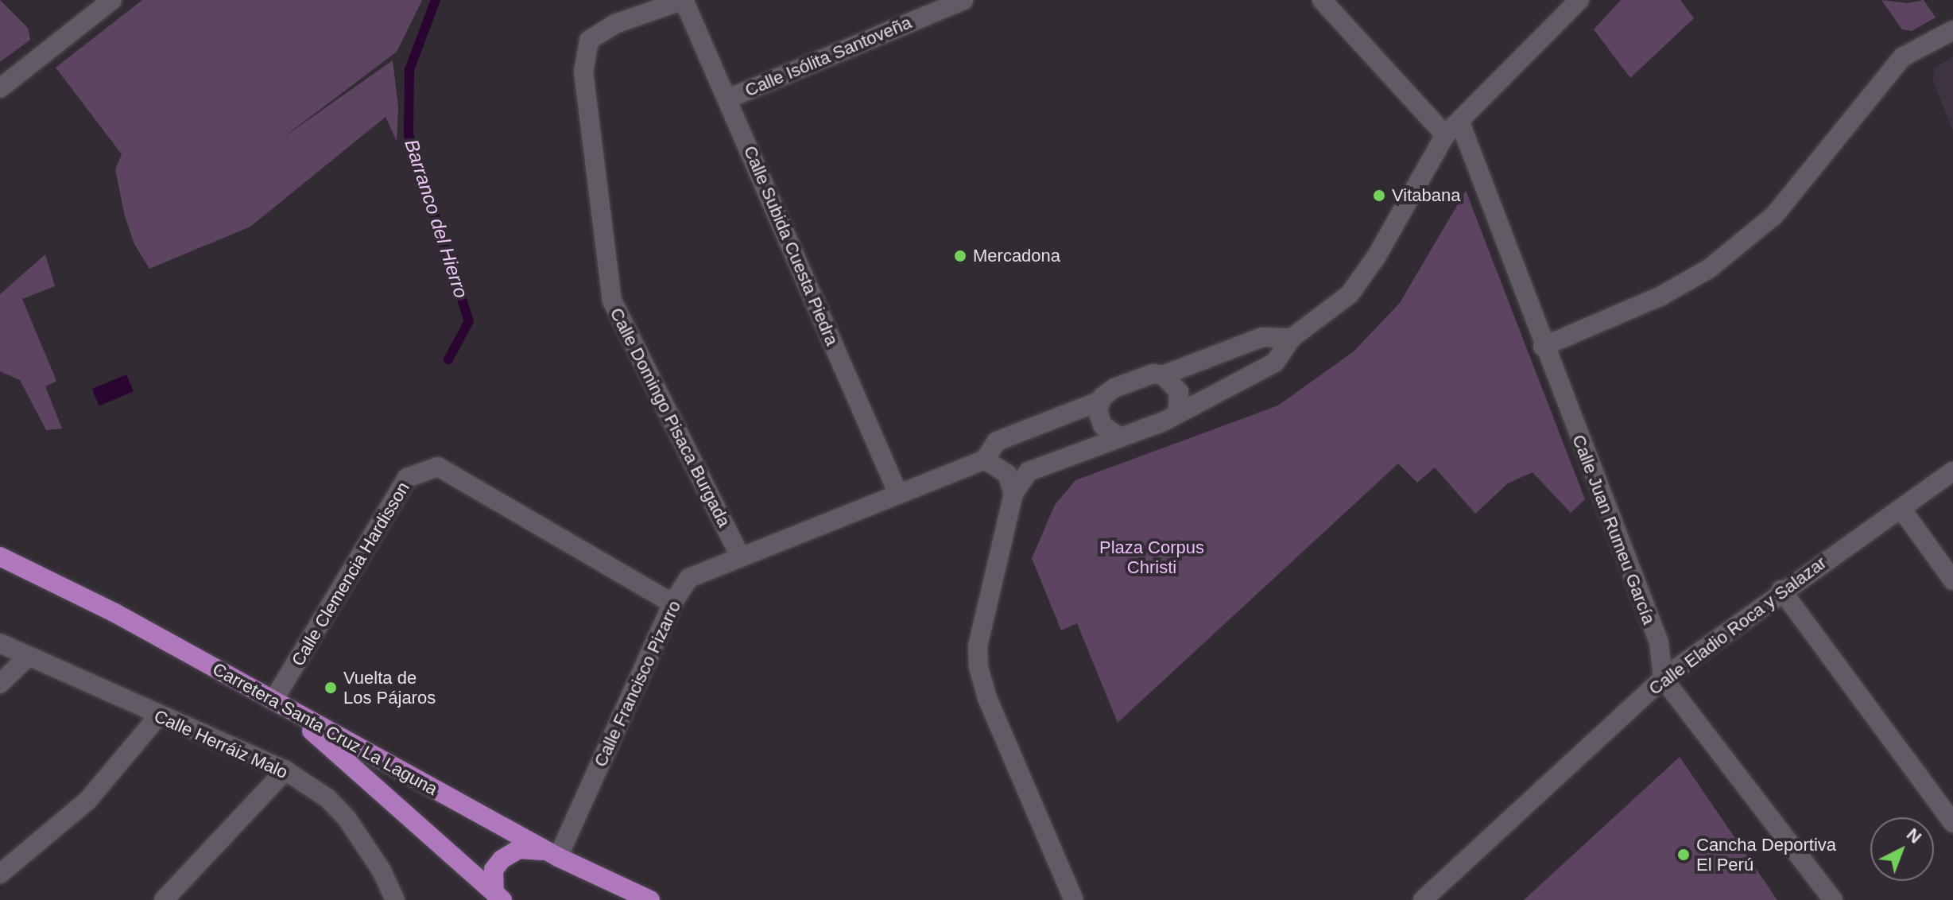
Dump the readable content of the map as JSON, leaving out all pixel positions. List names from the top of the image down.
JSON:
{
  "streets": {
    "main road": ["Carretera Santa Cruz La Laguna"],
    "street": [
      "Calle Isólita Santoveña",
      "Calle Subida Cuesta Piedra",
      "Calle Domingo Pisaca Burgada",
      "Calle Juan Rumeu García",
      "Calle Clemencia Hardisson",
      "Calle Eladio Roca y Salazar",
      "Calle Francisco Pizarro",
      "Calle Herráiz Malo"
    ]
  },
  "crossings": [
    ["Calle Isólita Santoveña", "Calle Subida Cuesta Piedra"],
    ["Calle Subida Cuesta Piedra", "Calle Domingo Pisaca Burgada"],
    ["Calle Subida Cuesta Piedra", "Calle Francisco Pizarro"],
    ["Calle Domingo Pisaca Burgada", "Calle Francisco Pizarro"],
    ["Calle Juan Rumeu García", "Calle Eladio Roca y Salazar"],
    ["Calle Clemencia Hardisson", "Calle Francisco Pizarro"],
    ["Calle Clemencia Hardisson", "Carretera Santa Cruz La Laguna"],
    ["Calle Francisco Pizarro", "Carretera Santa Cruz La Laguna"]
  ],
  "water": ["Barranco del Hierro"],
  "parks": ["Plaza Corpus Christi"],
  "places": [
    "Vitabana",
    "Mercadona",
    "Vuelta de Los Pájaros",
    "Cancha Deportiva El Perú"
  ],
  "north": "top right"
}
